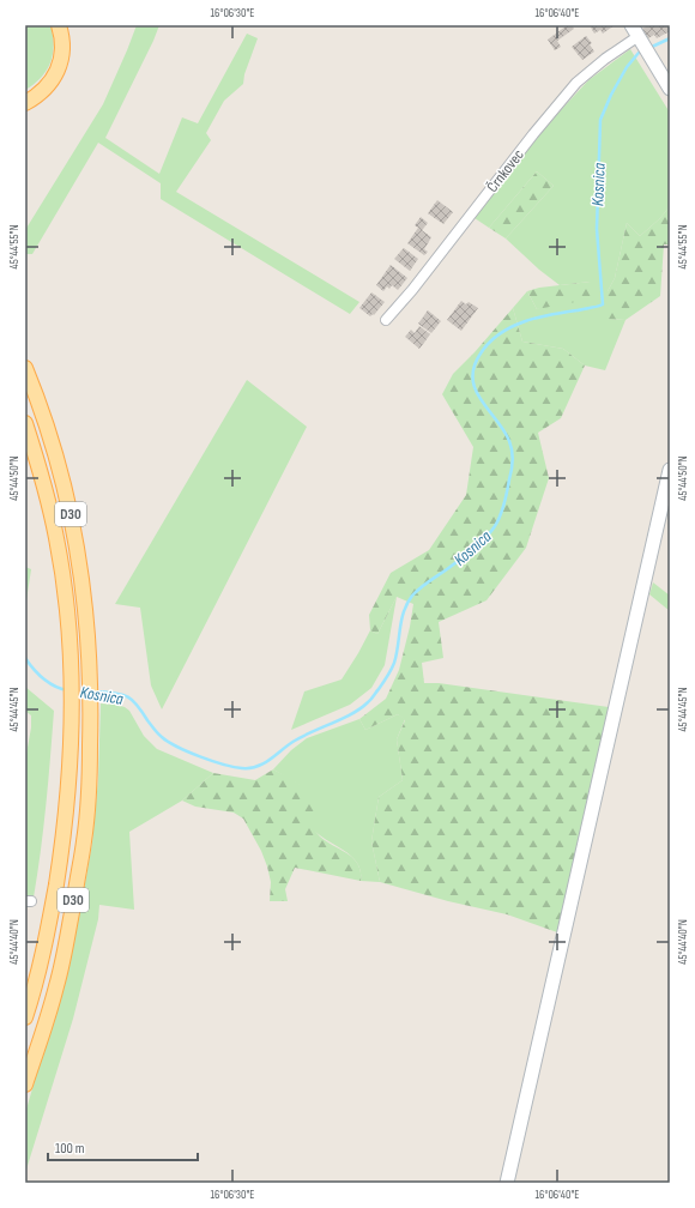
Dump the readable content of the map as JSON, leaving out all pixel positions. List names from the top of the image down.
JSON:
{
  "streets": {
    "main road": ["Črnkovec", "D30"]
  },
  "water": ["Kosnica"],
  "scale_bar": "100 m",
  "coordinates": [
    "16°06'30\"E",
    "16°06'40\"E",
    "45°44'55\"N",
    "45°44'50\"N",
    "45°44'45\"N",
    "45°44'40\"N"
  ]
}
